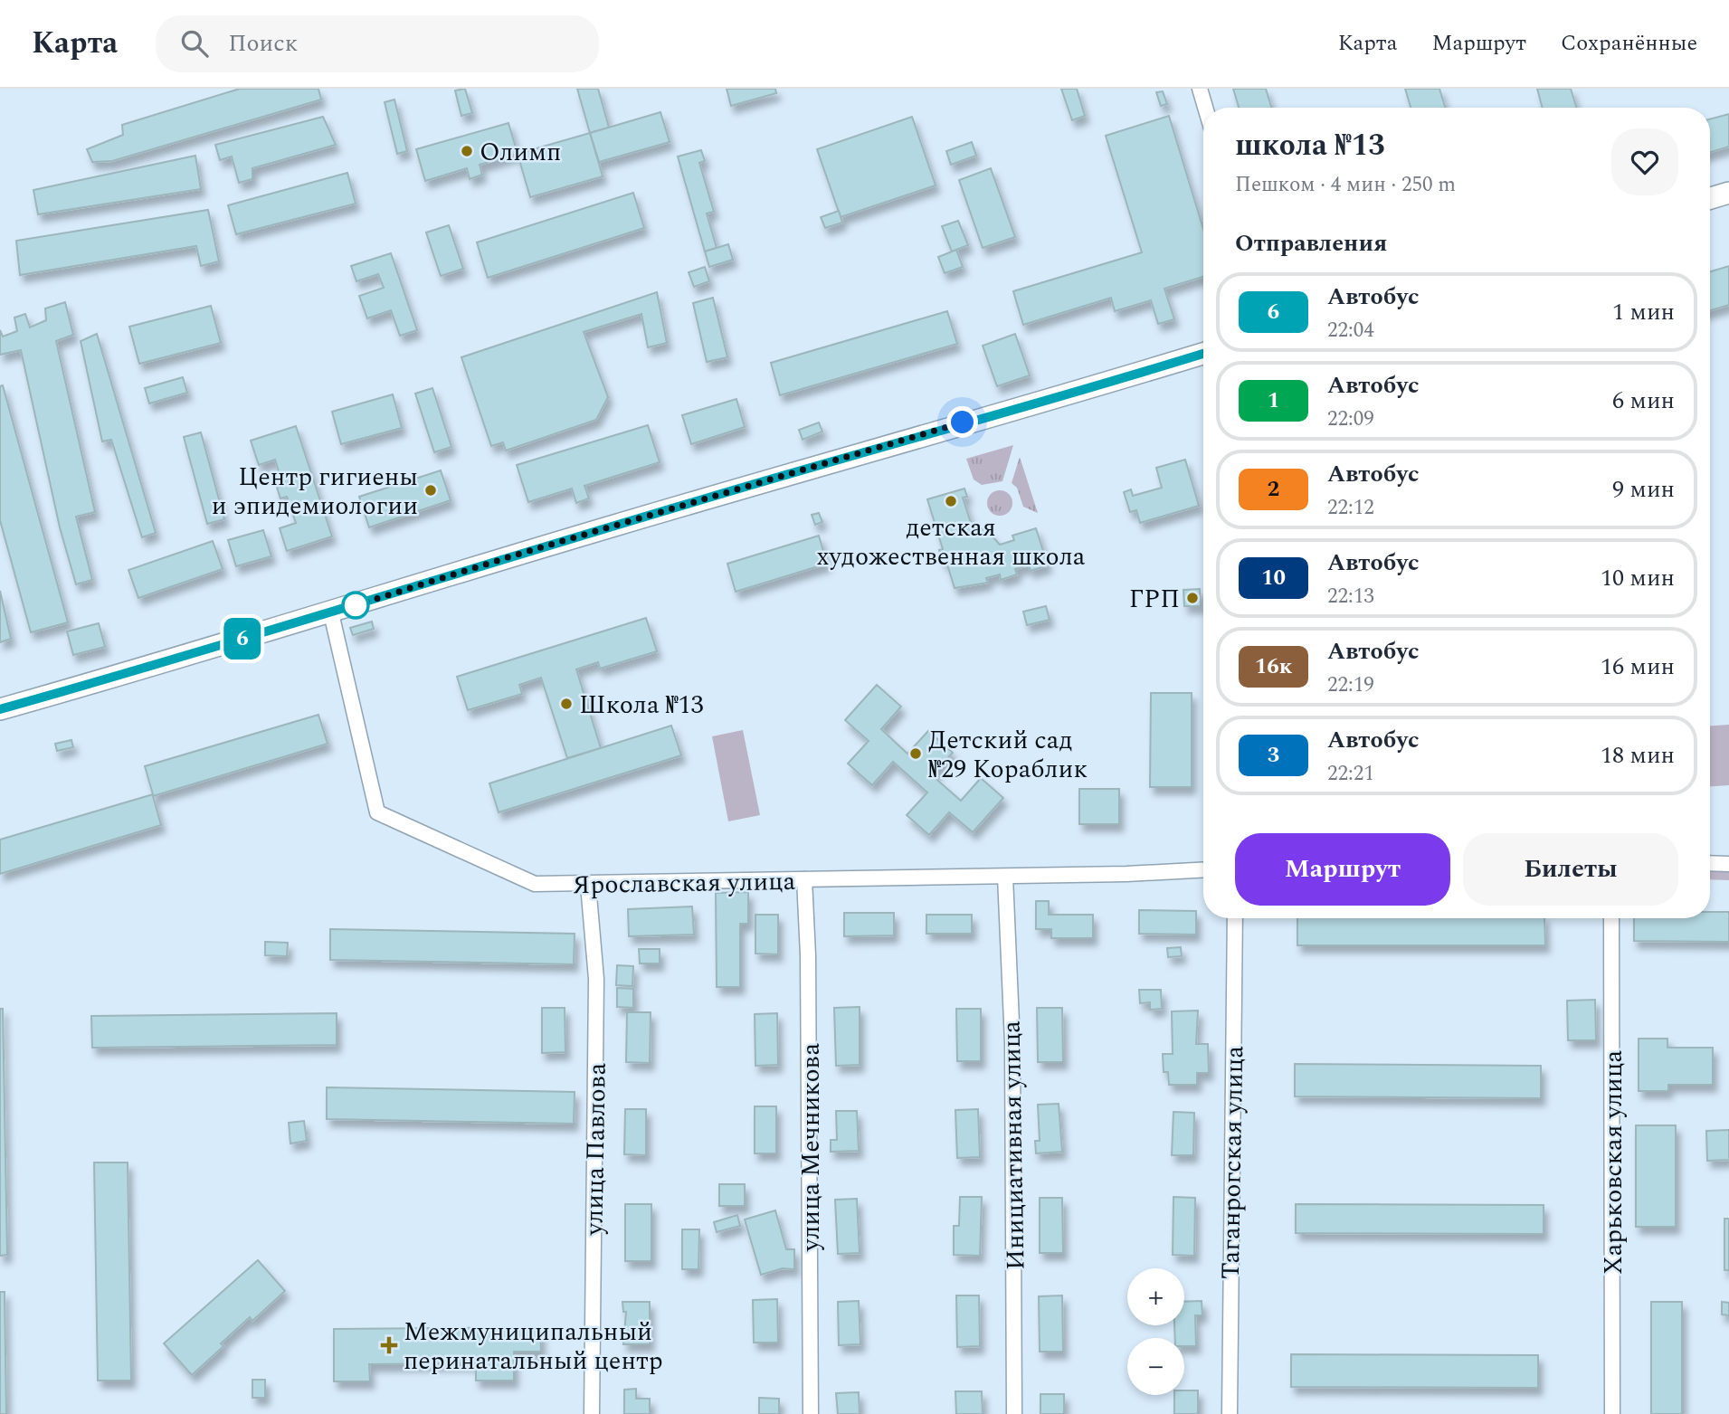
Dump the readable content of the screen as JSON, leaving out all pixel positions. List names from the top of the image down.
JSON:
{
  "streets": {
    "street": [
      "Ярославская улица",
      "Инициативная улица",
      "улица Мечникова",
      "улица Павлова",
      "Таганрогская улица",
      "Харьковская улица"
    ]
  },
  "crossings": [
    ["Ярославская улица", "Инициативная улица"],
    ["Ярославская улица", "улица Мечникова"],
    ["Ярославская улица", "улица Павлова"]
  ],
  "places": {
    "other": [
      "Олимп",
      "Центр гигиены и эпидемиологии",
      "детская художественная школа",
      "ГРП",
      "Школа №13",
      "Детский сад №29 Кораблик"
    ],
    "health": ["Межмуниципальный перинатальный центр"]
  },
  "lines": ["bus line 6"],
  "page": {
    "header": "Карта",
    "search": "Поиск",
    "nav": ["Карта", "Маршрут", "Сохранённые"],
    "on_map": "6",
    "heading": [
      ["школа №13", "Пешком · 4 мин · 250 m"],
      "Отправления"
    ],
    "list": [
      {
        "mark": "6",
        "name": "Автобус",
        "note": "22:04",
        "value": "1 мин"
      },
      {
        "mark": "1",
        "name": "Автобус",
        "note": "22:09",
        "value": "6 мин"
      },
      {
        "mark": "2",
        "name": "Автобус",
        "note": "22:12",
        "value": "9 мин"
      },
      {
        "mark": "10",
        "name": "Автобус",
        "note": "22:13",
        "value": "10 мин"
      },
      {
        "mark": "16к",
        "name": "Автобус",
        "note": "22:19",
        "value": "16 мин"
      },
      {
        "mark": "3",
        "name": "Автобус",
        "note": "22:21",
        "value": "18 мин"
      }
    ],
    "buttons": ["Маршрут", "Билеты"],
    "map_buttons": ["+", "−"]
  }
}
